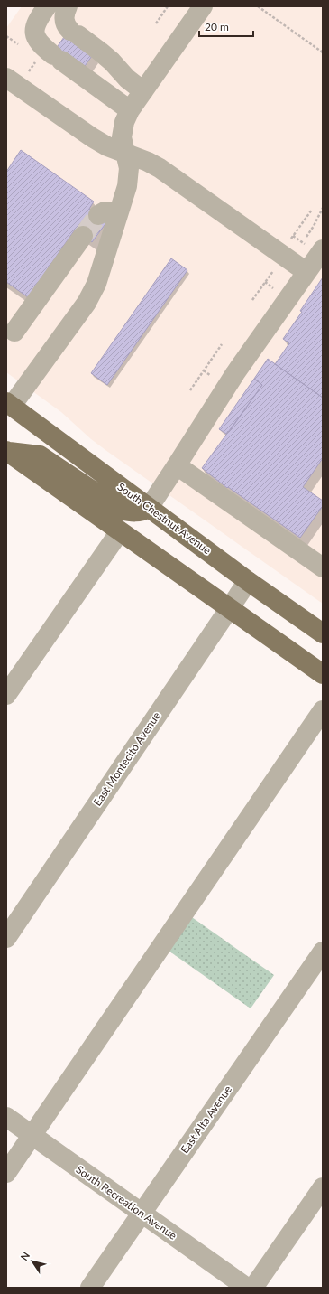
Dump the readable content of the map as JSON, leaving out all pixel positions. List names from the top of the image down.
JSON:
{
  "streets": {
    "main road": ["South Chestnut Avenue"],
    "street": ["East Montecito Avenue", "East Alta Avenue", "South Recreation Avenue"]
  },
  "crossings": [
    ["South Chestnut Avenue", "East Montecito Avenue"],
    ["East Alta Avenue", "South Recreation Avenue"]
  ],
  "scale_bar": "20 m",
  "north": "top left"
}
